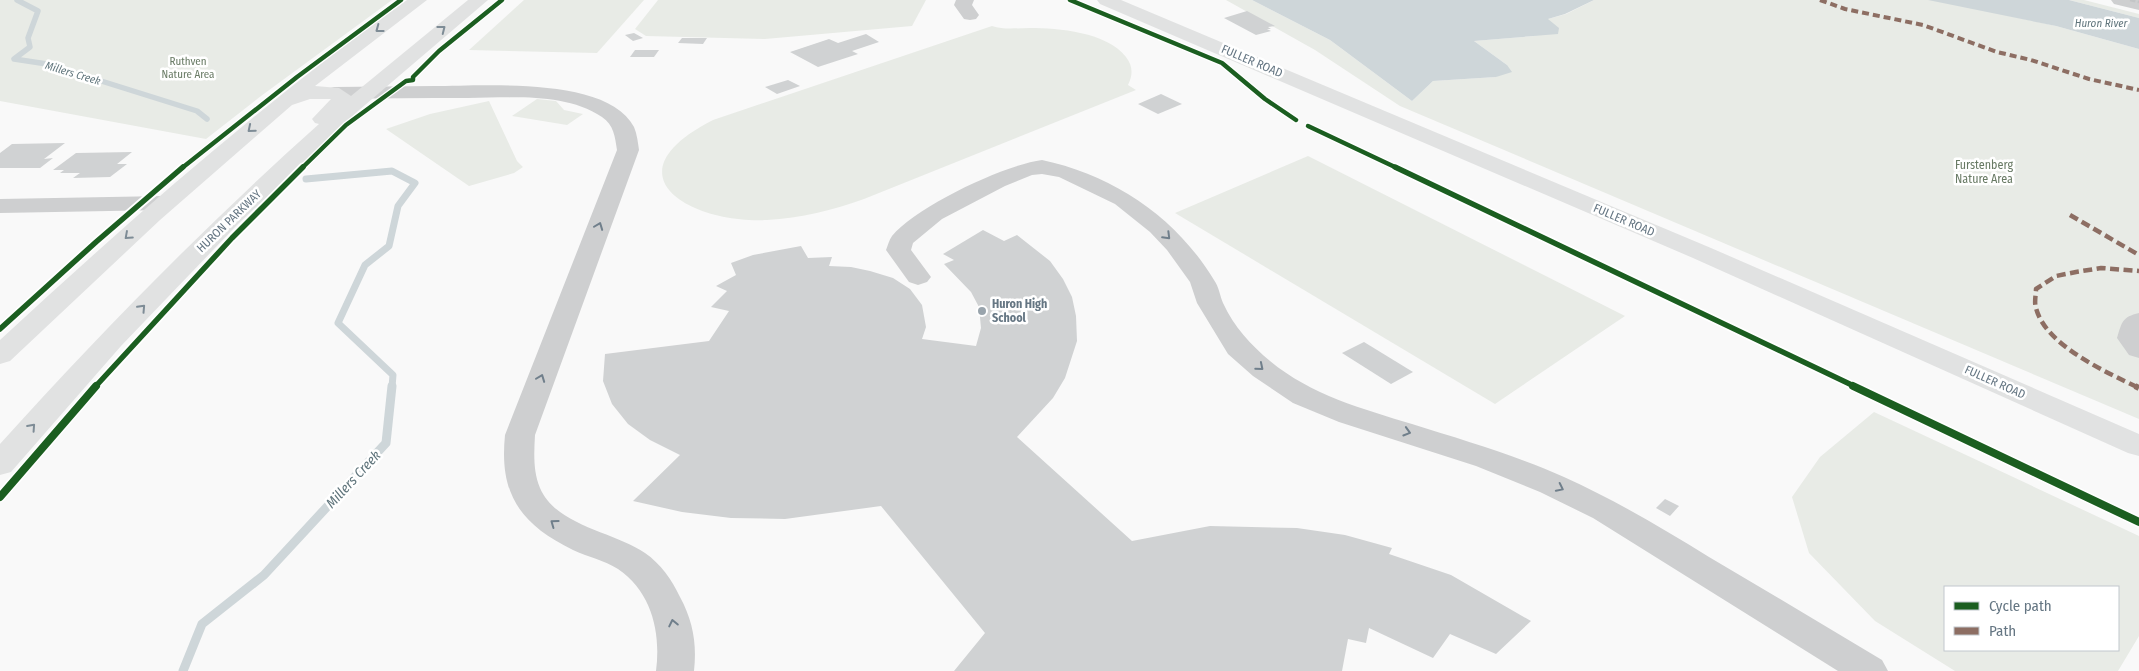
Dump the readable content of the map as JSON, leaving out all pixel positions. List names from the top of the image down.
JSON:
{
  "streets": {
    "main road": ["FULLER ROAD", "HURON PARKWAY"]
  },
  "water": ["Huron River", "Millers Creek"],
  "parks": ["Ruthven Nature Area", "Furstenberg Nature Area"],
  "places": ["Huron High School"],
  "legend": ["Cycle path", "Path"]
}
